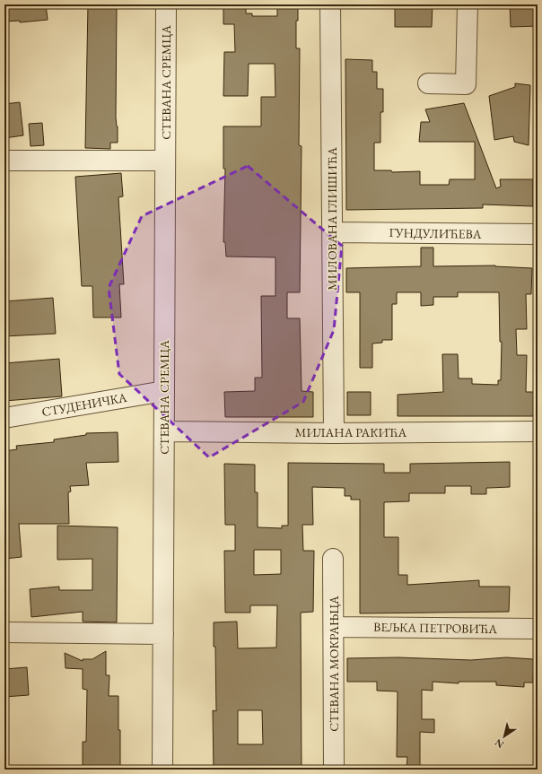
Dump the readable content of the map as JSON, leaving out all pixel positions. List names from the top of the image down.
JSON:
{
  "streets": {
    "street": [
      "СТЕВАНА СРЕМЦА",
      "МИЛОВАНА ГЛИШИЋА",
      "ГУНДУЛИЋЕВА",
      "СТУДЕНИЧКА",
      "МИЛАНА РАКИЋА",
      "ВЕЉКА ПЕТРОВИЋА",
      "СТЕВАНА МОКРАЊЦА"
    ]
  },
  "crossings": [
    ["СТЕВАНА СРЕМЦА", "СТУДЕНИЧКА"],
    ["СТЕВАНА СРЕМЦА", "МИЛАНА РАКИЋА"],
    ["МИЛОВАНА ГЛИШИЋА", "ГУНДУЛИЋЕВА"],
    ["МИЛОВАНА ГЛИШИЋА", "МИЛАНА РАКИЋА"],
    ["ВЕЉКА ПЕТРОВИЋА", "СТЕВАНА МОКРАЊЦА"]
  ],
  "north": "bottom left"
}
